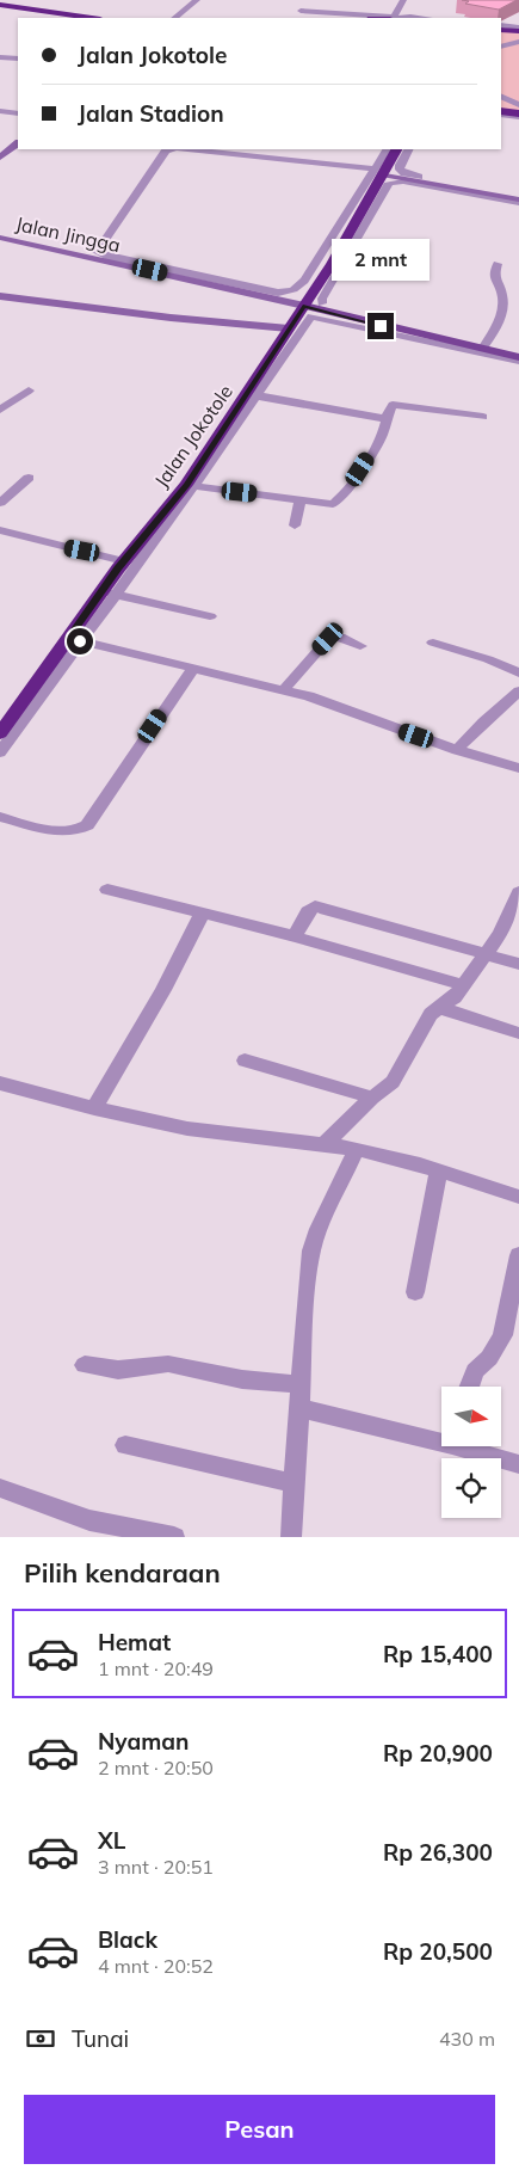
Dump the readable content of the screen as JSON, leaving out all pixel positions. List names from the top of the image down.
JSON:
{
  "streets": {
    "highway": ["Jalan Jokotole"],
    "street": ["Jalan Jingga"]
  },
  "crossings": [
    ["Jalan Jingga", "Jalan Jokotole"]
  ],
  "north": "right",
  "page": {
    "banner": ["Jalan Jokotole", "Jalan Stadion"],
    "bubble": "2 mnt",
    "heading": "Pilih kendaraan",
    "list": [
      {
        "name": "Hemat",
        "note": "1 mnt · 20:49",
        "value": "Rp 15,400"
      },
      {
        "name": "Nyaman",
        "note": "2 mnt · 20:50",
        "value": "Rp 20,900"
      },
      {
        "name": "XL",
        "note": "3 mnt · 20:51",
        "value": "Rp 26,300"
      },
      {
        "name": "Black",
        "note": "4 mnt · 20:52",
        "value": "Rp 20,500"
      }
    ],
    "pay": ["Tunai", "430 m"],
    "buttons": "Pesan"
  }
}
